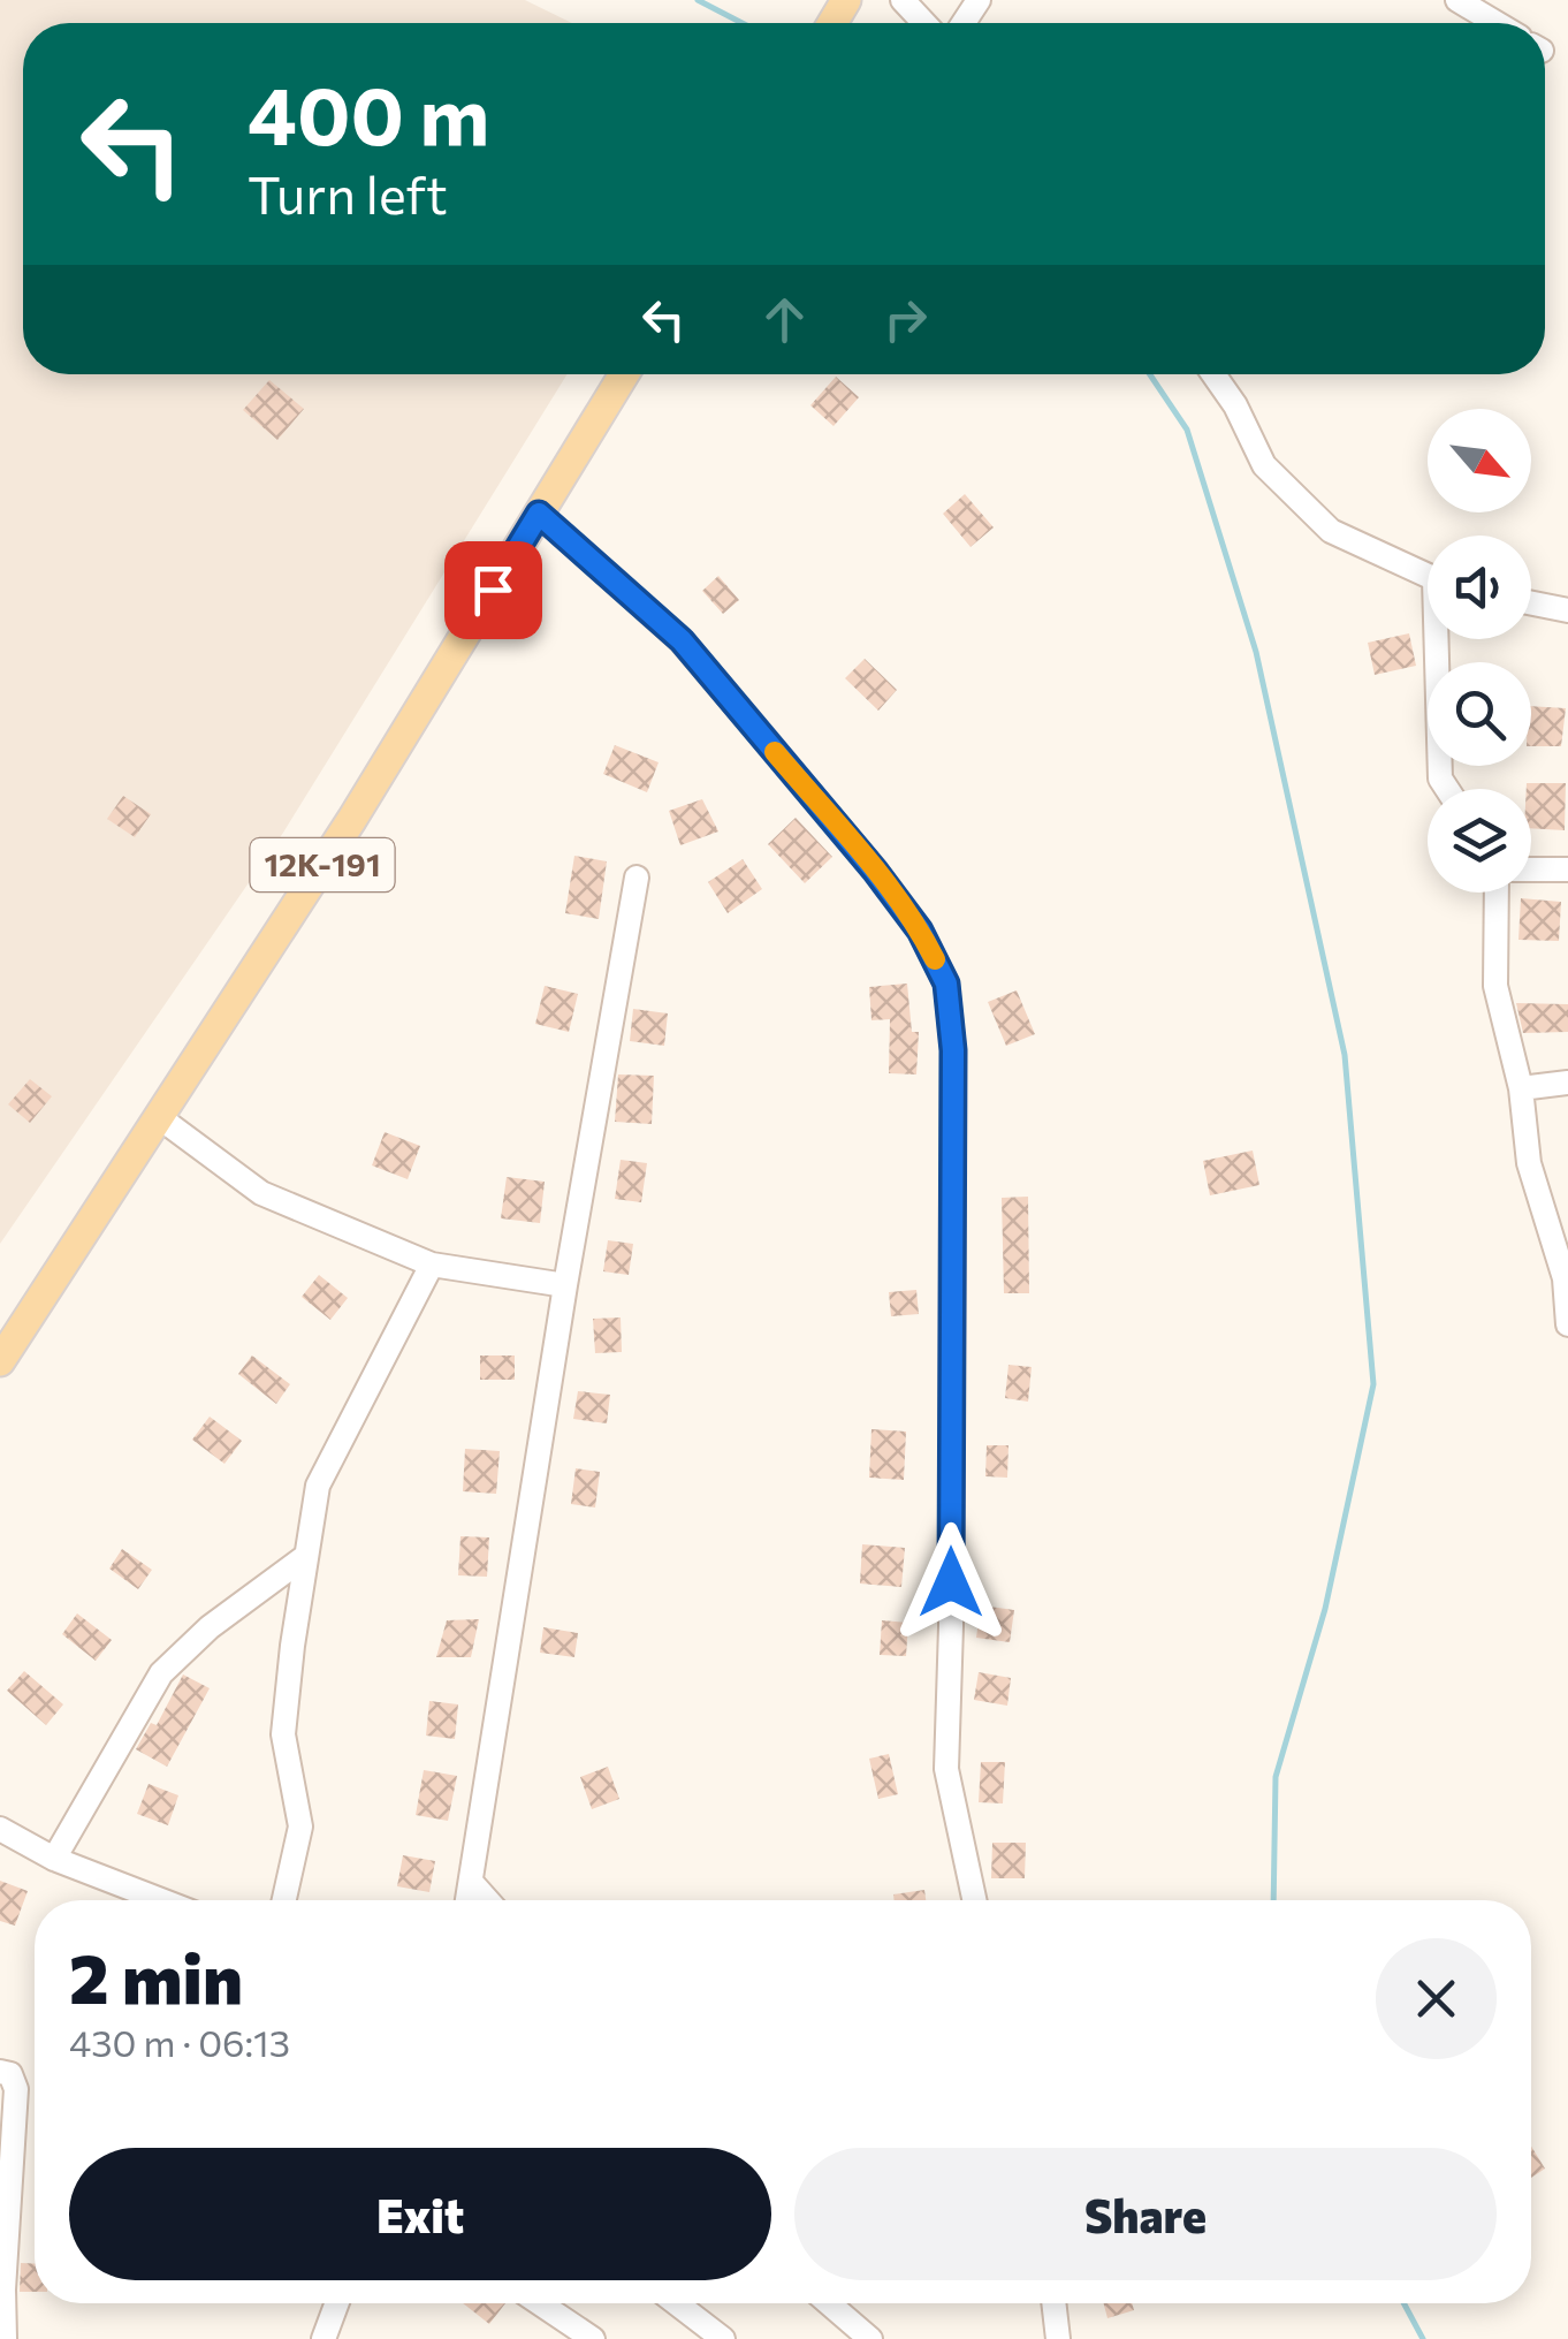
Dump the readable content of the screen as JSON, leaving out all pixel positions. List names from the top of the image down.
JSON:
{
  "streets": {
    "main road": ["12К-191"]
  },
  "north": "bottom right",
  "page": {
    "turn": ["400 m", "Turn left"],
    "heading": ["2 min", "430 m · 06:13"],
    "buttons": ["Exit", "Share"]
  }
}
